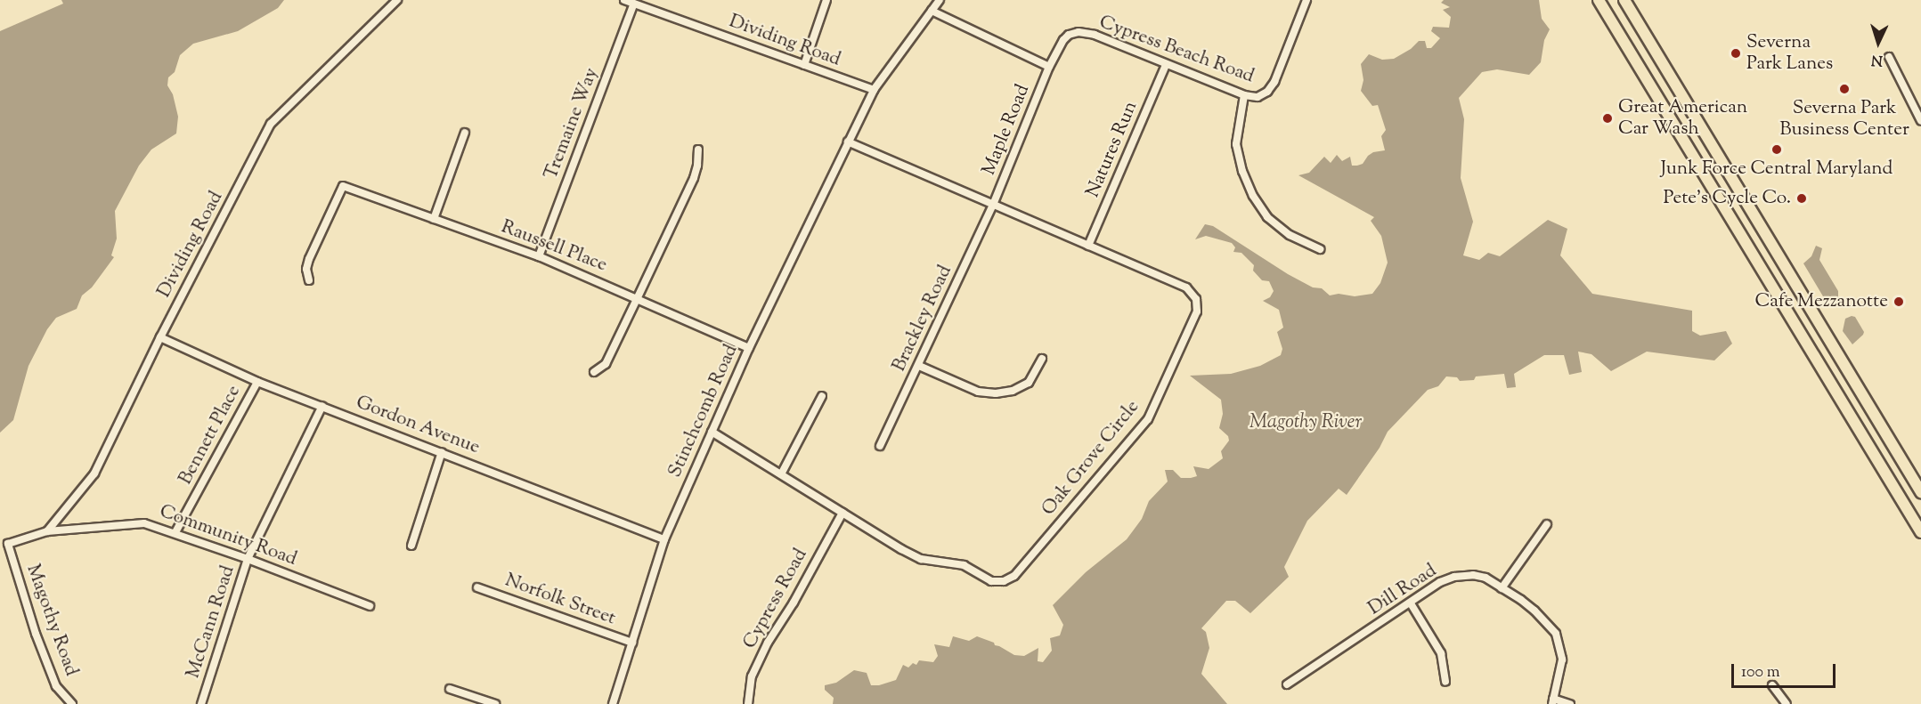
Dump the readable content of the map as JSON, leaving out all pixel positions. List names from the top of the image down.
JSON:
{
  "streets": {
    "street": [
      "Dividing Road",
      "Cypress Beach Road",
      "Tremaine Way",
      "Maple Road",
      "Natures Run",
      "Raussell Place",
      "Brackley Road",
      "Stinchcomb Road",
      "Gordon Avenue",
      "Bennett Place",
      "Oak Grove Circle",
      "Community Road",
      "Dill Road",
      "Cypress Road",
      "Norfolk Street",
      "Magothy Road",
      "McCann Road"
    ]
  },
  "crossings": [
    ["Dividing Road", "Tremaine Way"],
    ["Dividing Road", "Stinchcomb Road"],
    ["Dividing Road", "Gordon Avenue"],
    ["Dividing Road", "Community Road"],
    ["Cypress Beach Road", "Maple Road"],
    ["Cypress Beach Road", "Natures Run"],
    ["Tremaine Way", "Raussell Place"],
    ["Maple Road", "Brackley Road"],
    ["Maple Road", "Oak Grove Circle"],
    ["Natures Run", "Oak Grove Circle"],
    ["Raussell Place", "Stinchcomb Road"],
    ["Brackley Road", "Oak Grove Circle"],
    ["Stinchcomb Road", "Gordon Avenue"],
    ["Stinchcomb Road", "Oak Grove Circle"],
    ["Stinchcomb Road", "Norfolk Street"],
    ["Gordon Avenue", "Bennett Place"],
    ["Gordon Avenue", "McCann Road"],
    ["Bennett Place", "Community Road"],
    ["Oak Grove Circle", "Cypress Road"],
    ["Community Road", "Magothy Road"],
    ["Community Road", "McCann Road"]
  ],
  "water": ["Magothy River"],
  "places": [
    "Severna Park Lanes",
    "Severna Park Business Center",
    "Great American Car Wash",
    "Junk Force Central Maryland",
    "Pete's Cycle Co.",
    "Cafe Mezzanotte"
  ],
  "scale_bar": "100 m",
  "north": "bottom"
}
